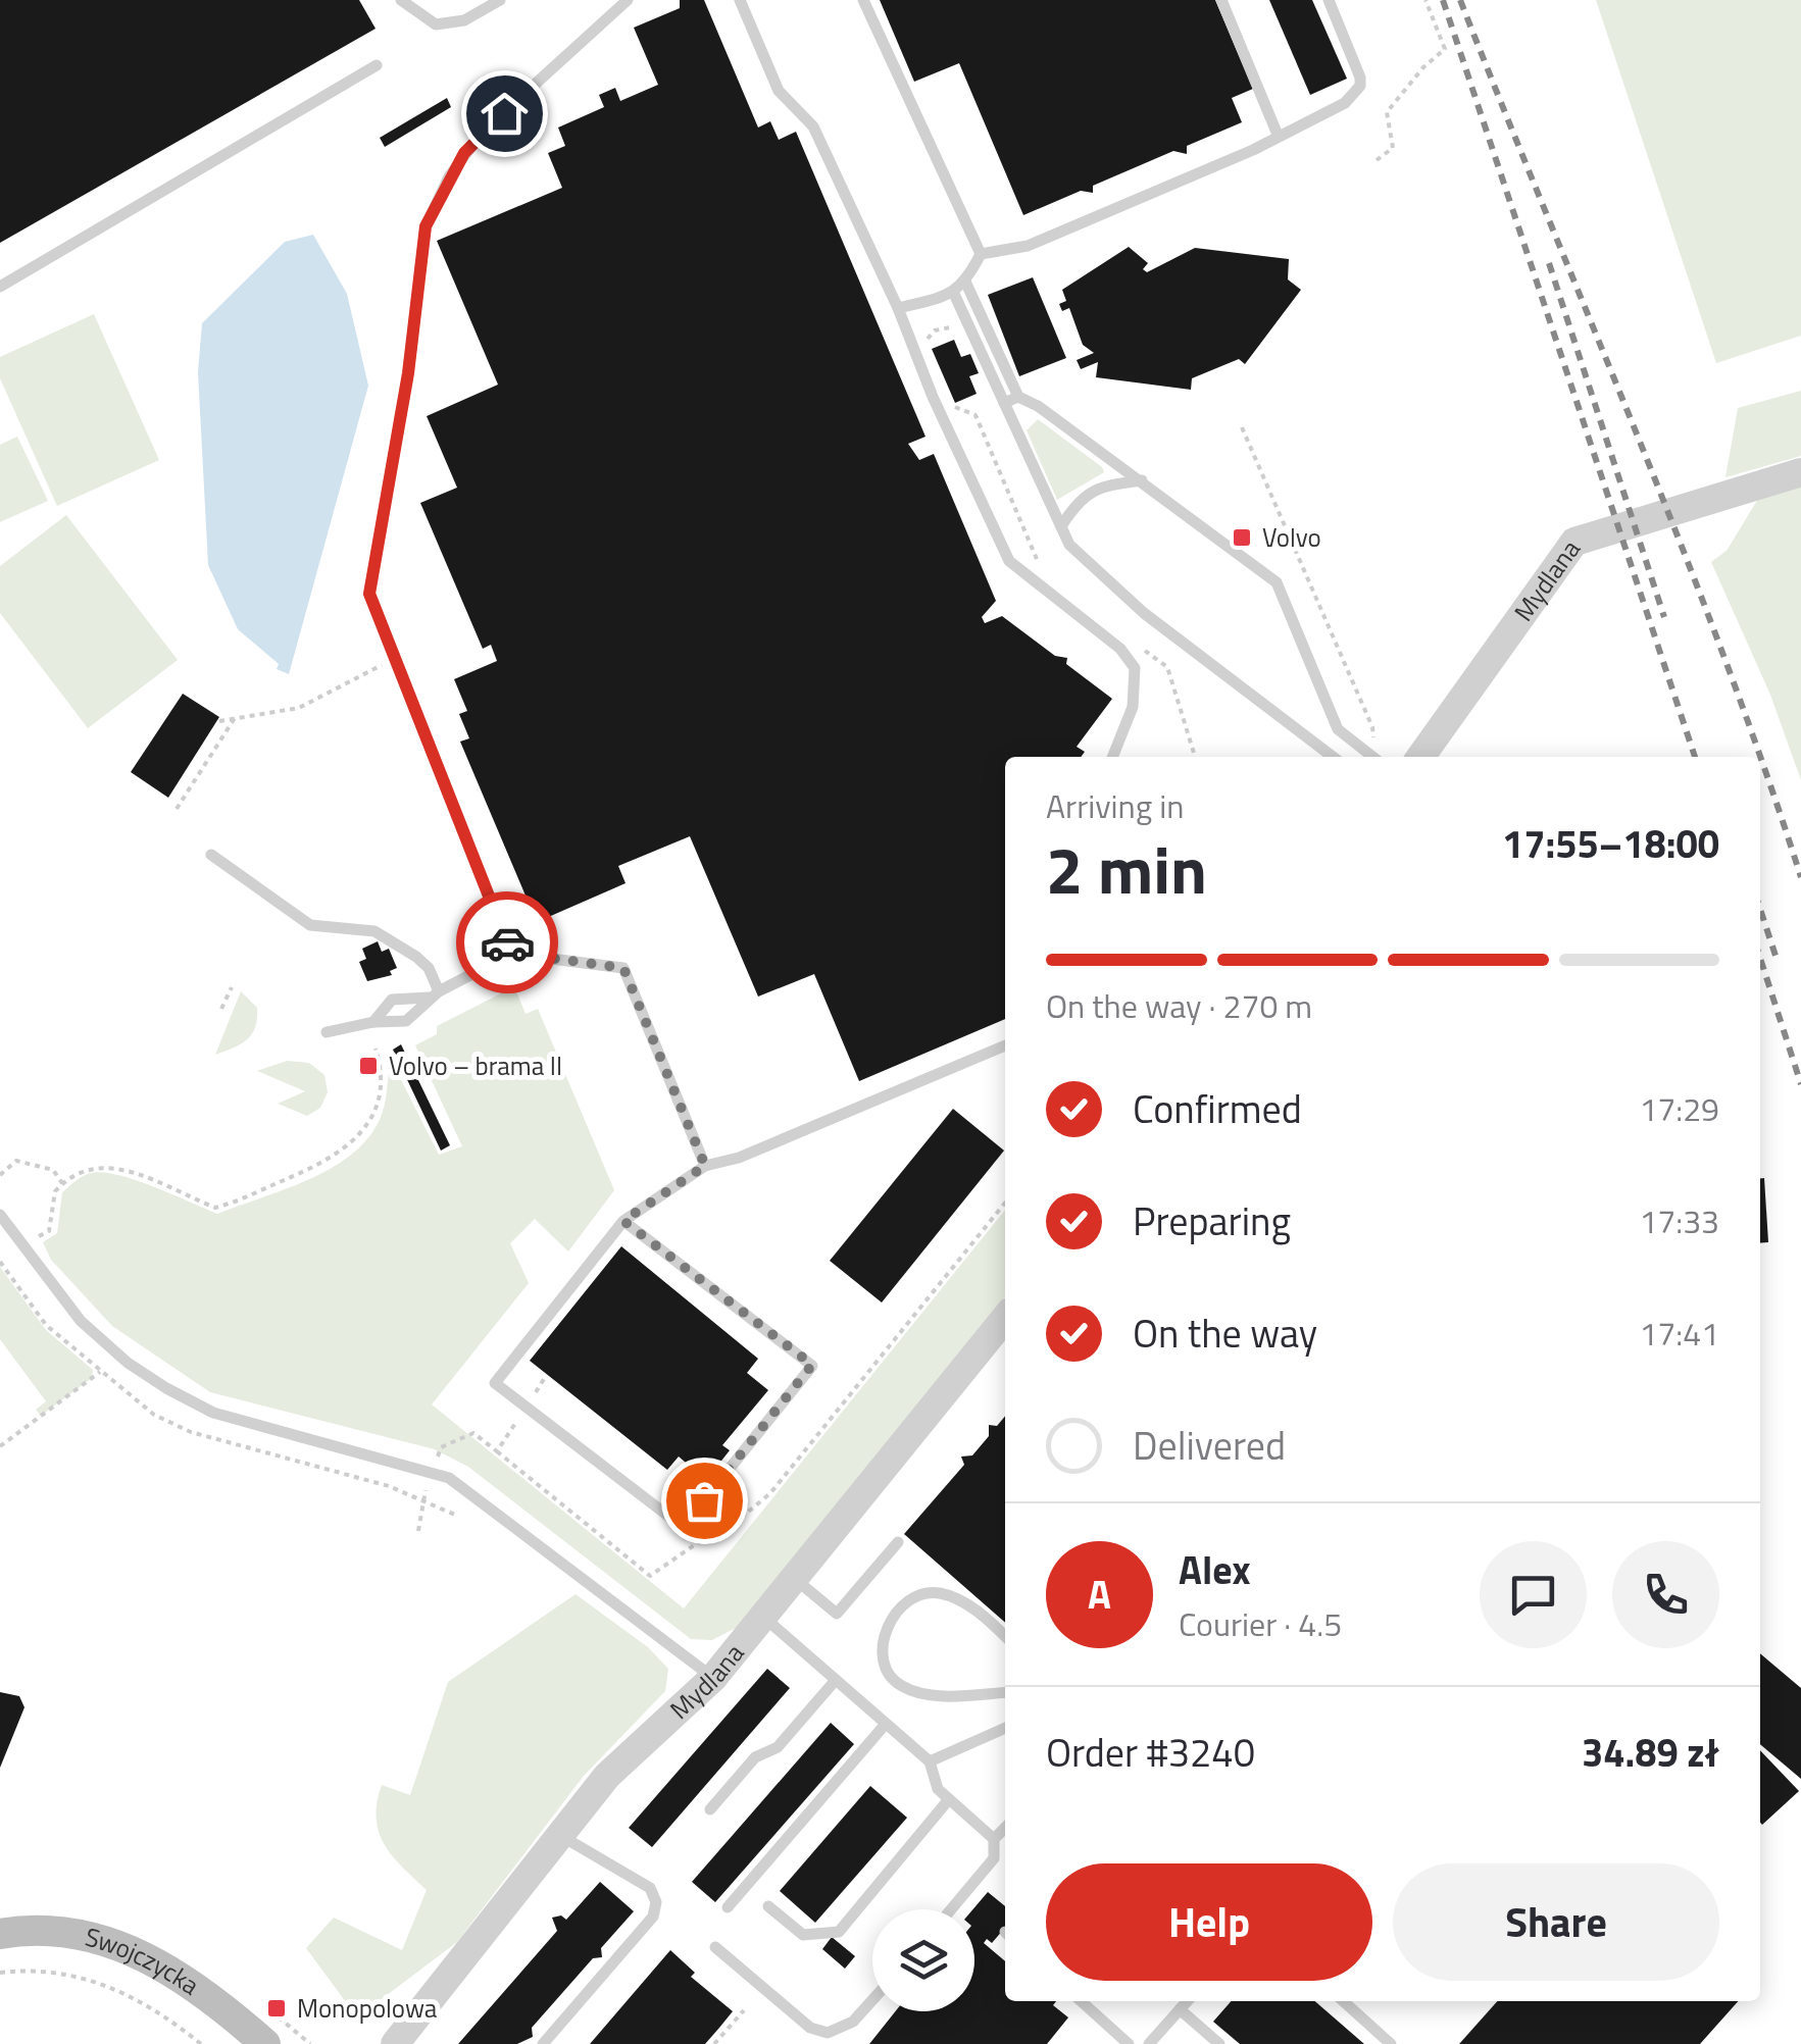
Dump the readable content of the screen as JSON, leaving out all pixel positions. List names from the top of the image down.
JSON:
{
  "streets": {
    "main road": ["Swojczycka"],
    "street": ["Mydlana"]
  },
  "places": {
    "transit": ["Volvo", "Volvo – brama II", "Monopolowa"]
  },
  "page": {
    "heading": ["2 min", "Arriving in", "17:55–18:00"],
    "panel": [
      "Alex",
      "Courier · 4.5",
      "Order #3240",
      "34.89 zł"
    ],
    "bar": "On the way · 270 m",
    "list": [
      ["Confirmed", "17:29"],
      ["Preparing", "17:33"],
      ["On the way", "17:41"],
      "Delivered"
    ],
    "round": "A",
    "buttons": ["Help", "Share"]
  }
}
